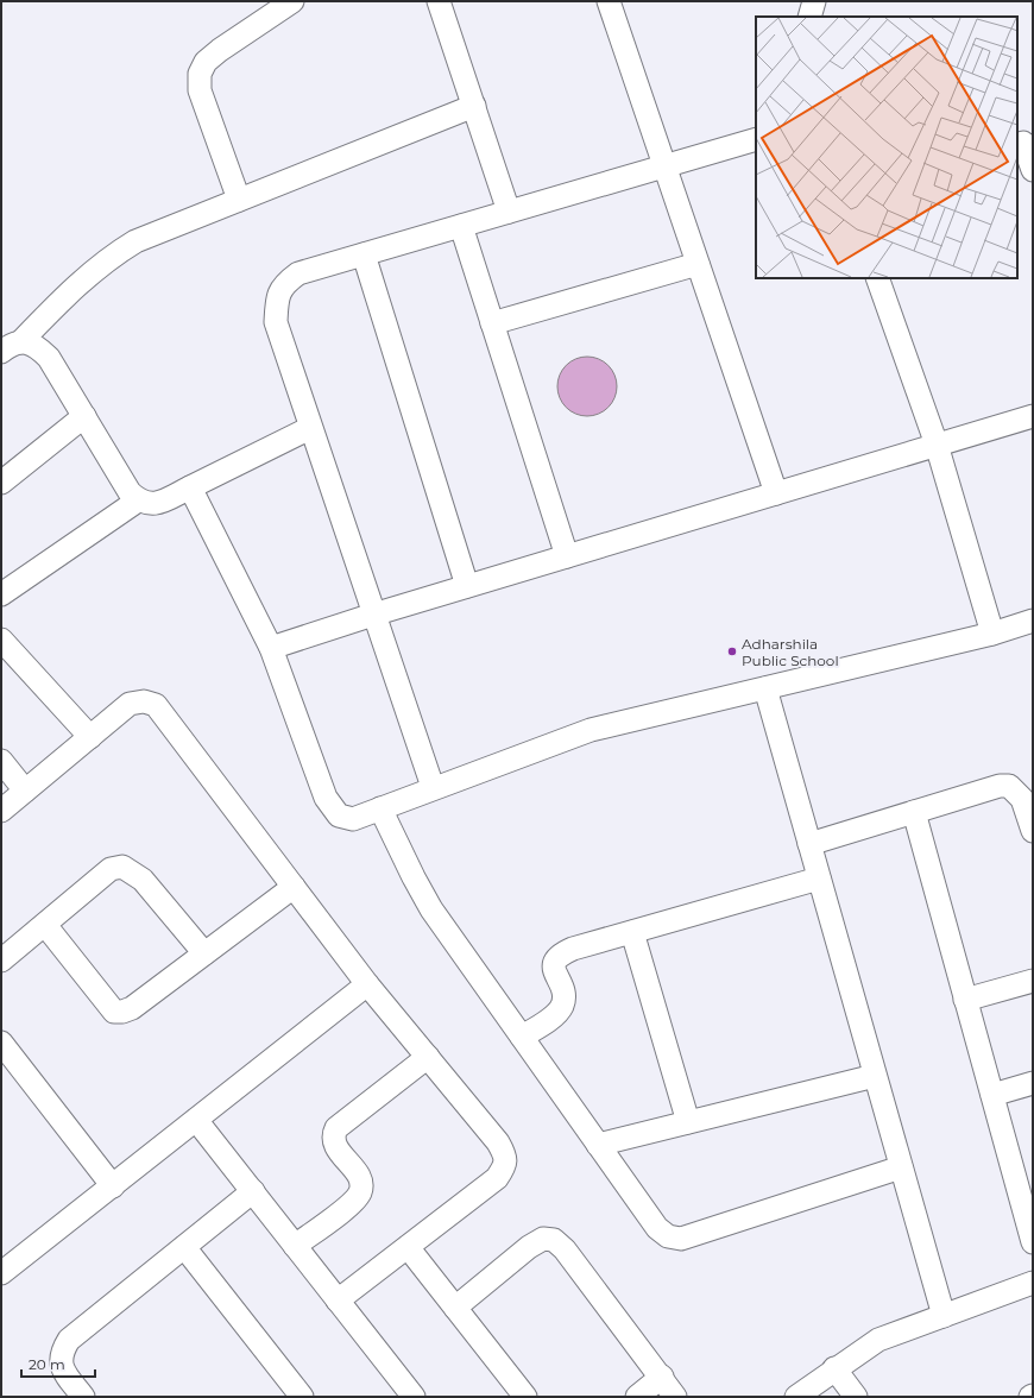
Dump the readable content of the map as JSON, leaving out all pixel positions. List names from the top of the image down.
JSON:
{
  "places": ["Adharshila Public School"],
  "scale_bar": "20 m"
}
